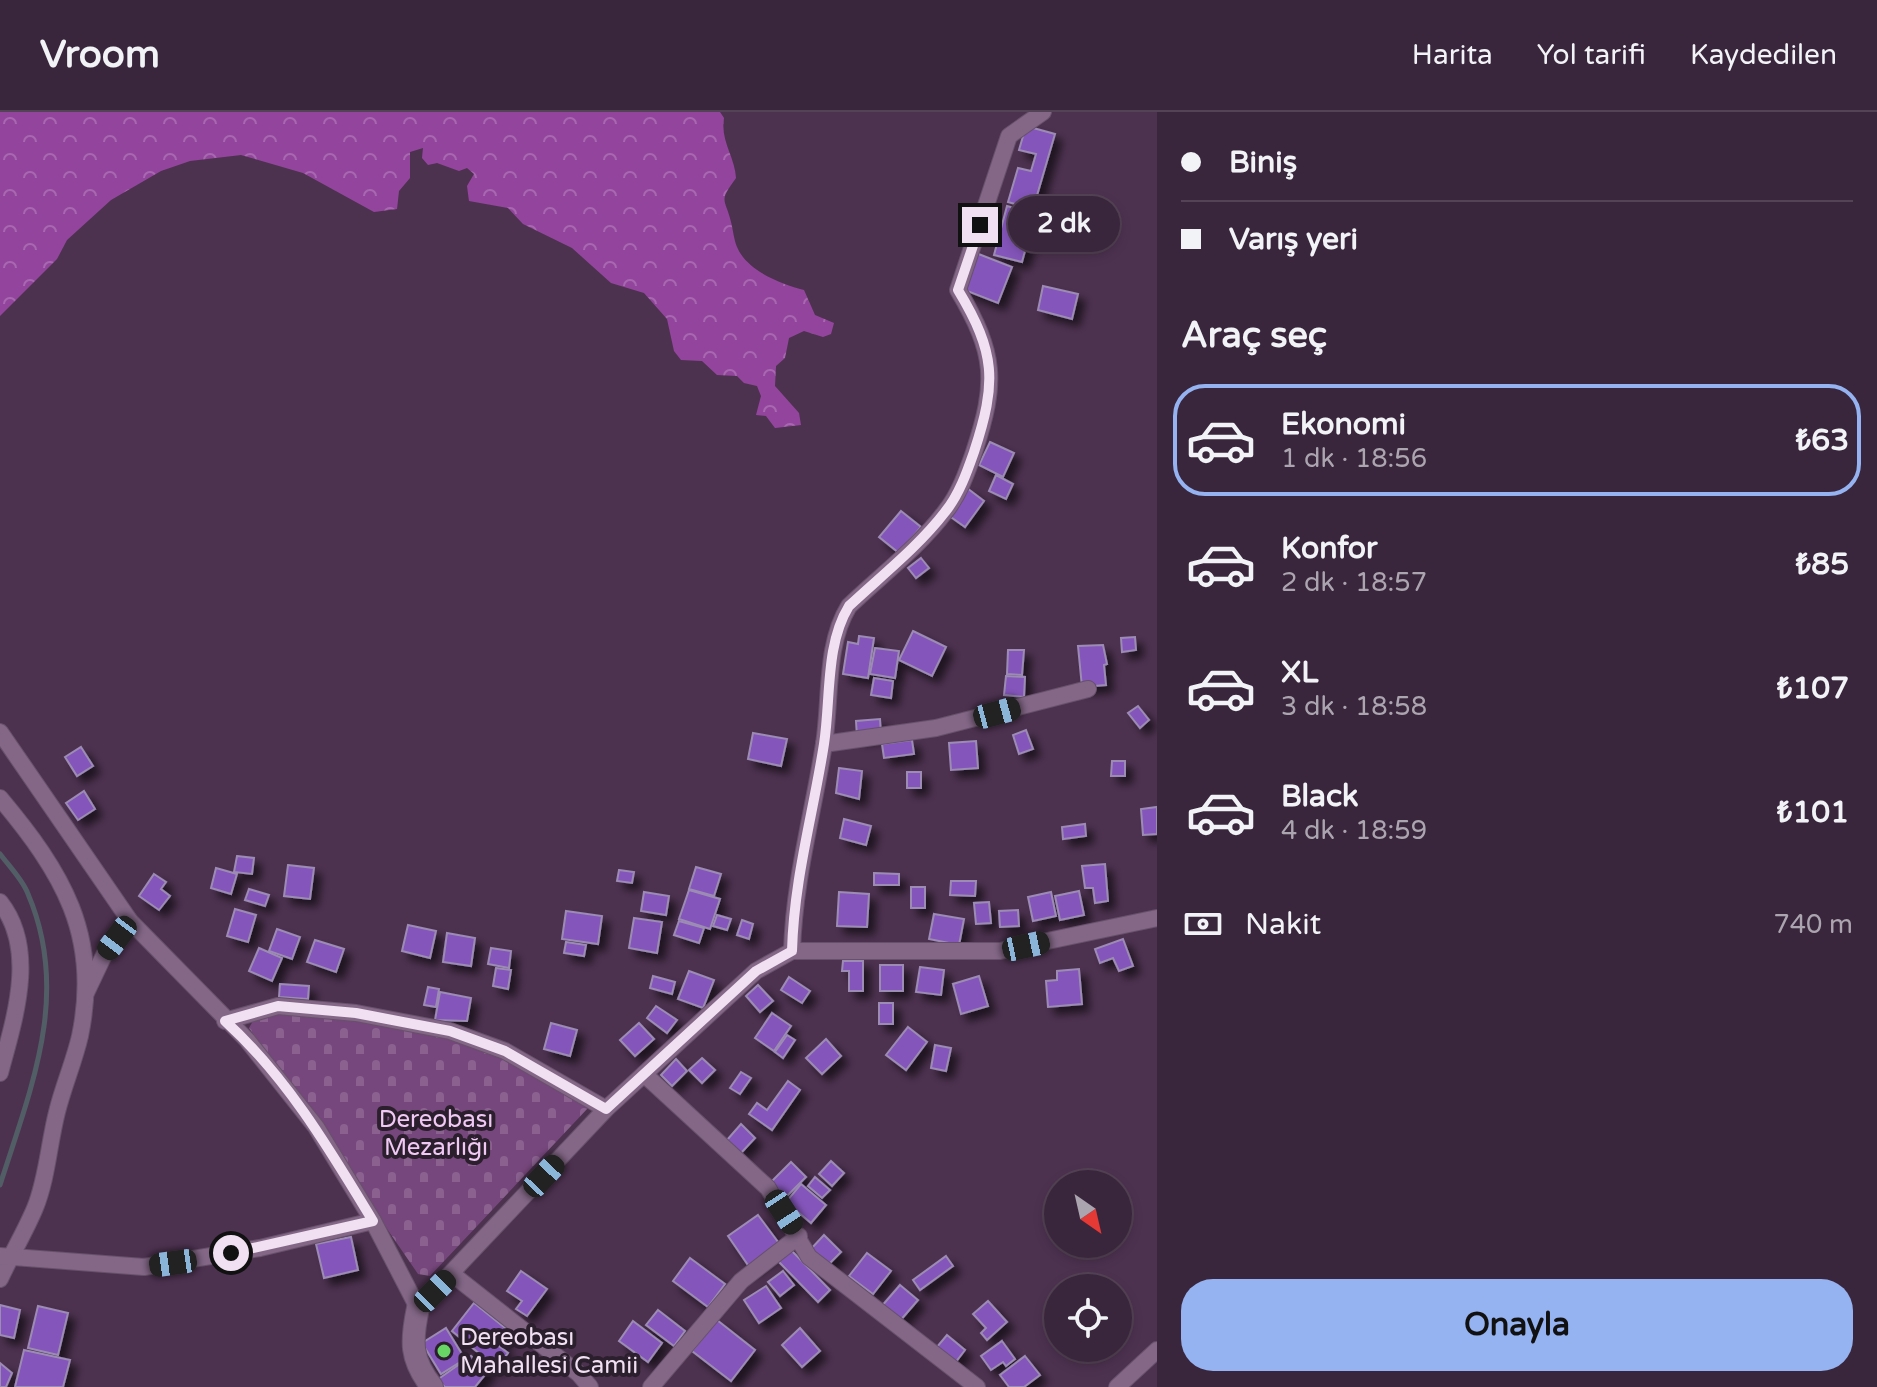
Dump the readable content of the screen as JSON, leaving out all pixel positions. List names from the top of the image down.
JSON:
{
  "parks": ["Dereobası Mezarlığı"],
  "places": ["Dereobası Mahallesi Camii"],
  "north": "bottom right",
  "page": {
    "header": "Vroom",
    "nav": ["Harita", "Yol tarifi", "Kaydedilen"],
    "banner": ["Biniş", "Varış yeri"],
    "bubble": "2 dk",
    "heading": "Araç seç",
    "list": [
      {
        "name": "Ekonomi",
        "note": "1 dk · 18:56",
        "value": "₺63"
      },
      {
        "name": "Konfor",
        "note": "2 dk · 18:57",
        "value": "₺85"
      },
      {
        "name": "XL",
        "note": "3 dk · 18:58",
        "value": "₺107"
      },
      {
        "name": "Black",
        "note": "4 dk · 18:59",
        "value": "₺101"
      }
    ],
    "pay": ["Nakit", "740 m"],
    "buttons": "Onayla"
  }
}
